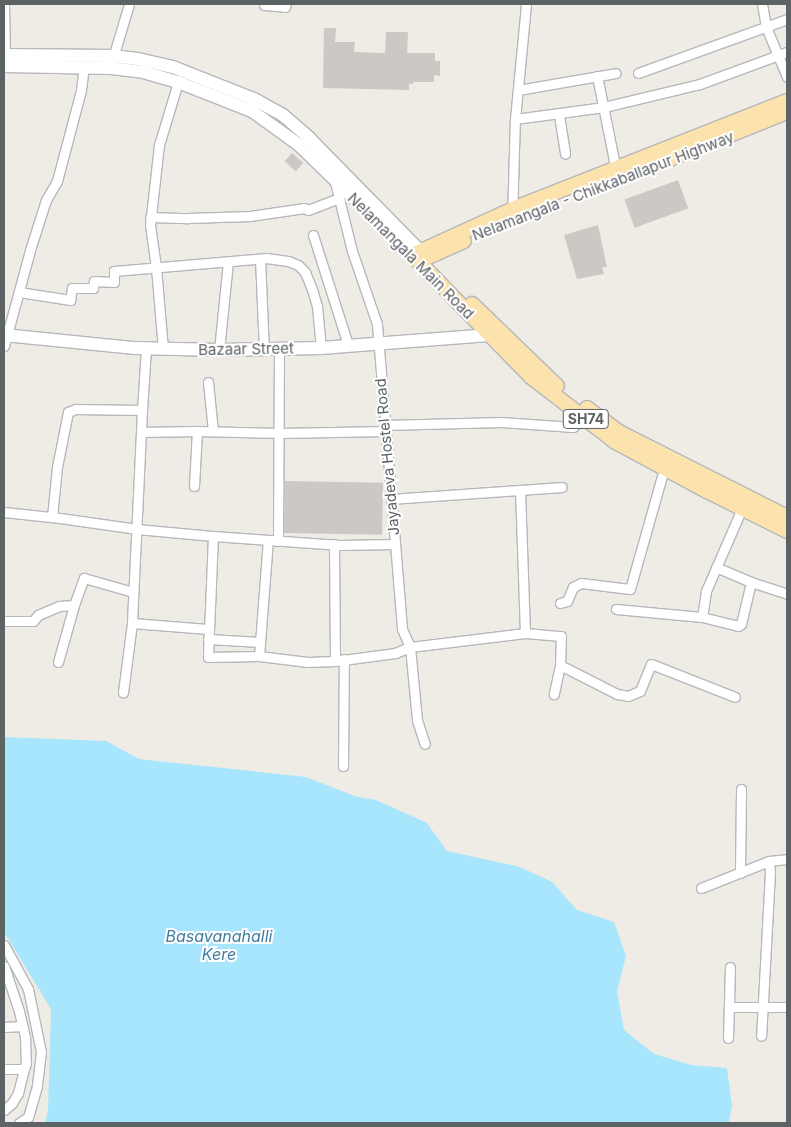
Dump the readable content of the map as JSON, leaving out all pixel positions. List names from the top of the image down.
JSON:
{
  "streets": {
    "main road": [
      "Nelamangala - Chikkaballapur Highway",
      "Nelamangala Main Road",
      "Bazaar Street",
      "SH74"
    ],
    "street": ["Jayadeva Hostel Road"]
  },
  "crossings": [
    ["Nelamangala - Chikkaballapur Highway", "Nelamangala Main Road"],
    ["Nelamangala - Chikkaballapur Highway", "SH74"],
    ["Nelamangala Main Road", "Bazaar Street"],
    ["Nelamangala Main Road", "SH74"],
    ["Nelamangala Main Road", "Jayadeva Hostel Road"],
    ["Bazaar Street", "Jayadeva Hostel Road"]
  ],
  "water": ["Basavanahalli Kere"]
}
